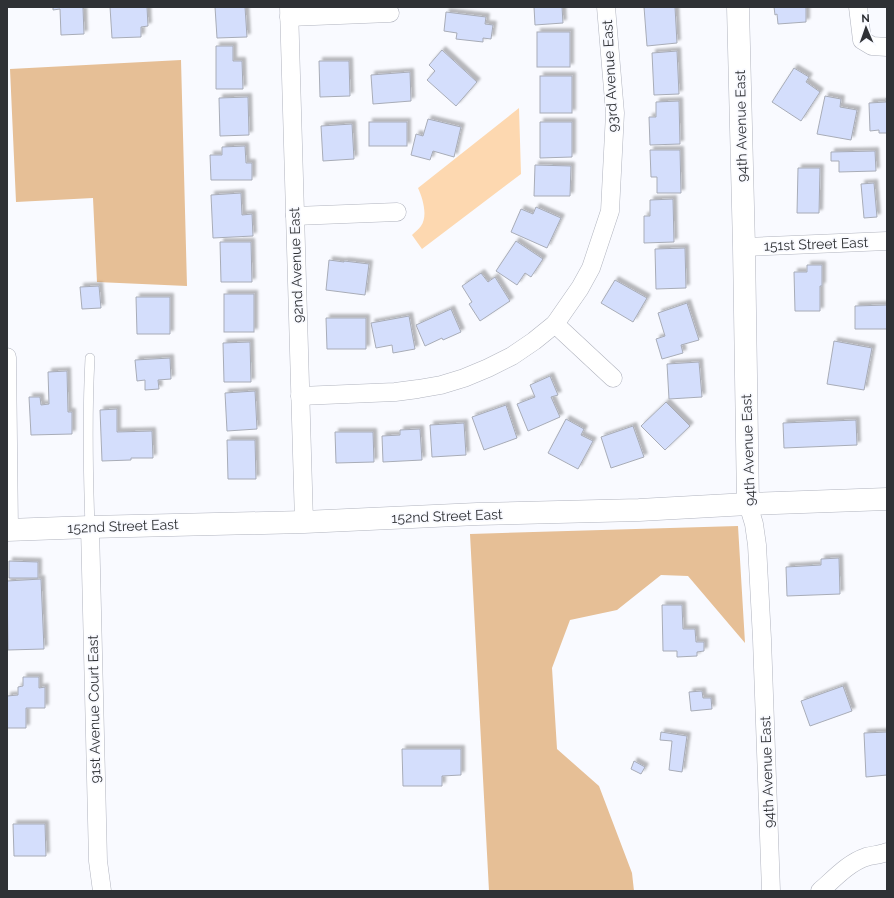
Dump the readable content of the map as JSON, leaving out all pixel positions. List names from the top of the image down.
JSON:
{
  "streets": {
    "street": [
      "93rd Avenue East",
      "94th Avenue East",
      "151st Street East",
      "92nd Avenue East",
      "152nd Street East",
      "91st Avenue Court East"
    ]
  },
  "crossings": [
    ["93rd Avenue East", "92nd Avenue East"],
    ["94th Avenue East", "151st Street East"],
    ["94th Avenue East", "152nd Street East"],
    ["92nd Avenue East", "152nd Street East"],
    ["152nd Street East", "91st Avenue Court East"]
  ],
  "north": "top"
}
